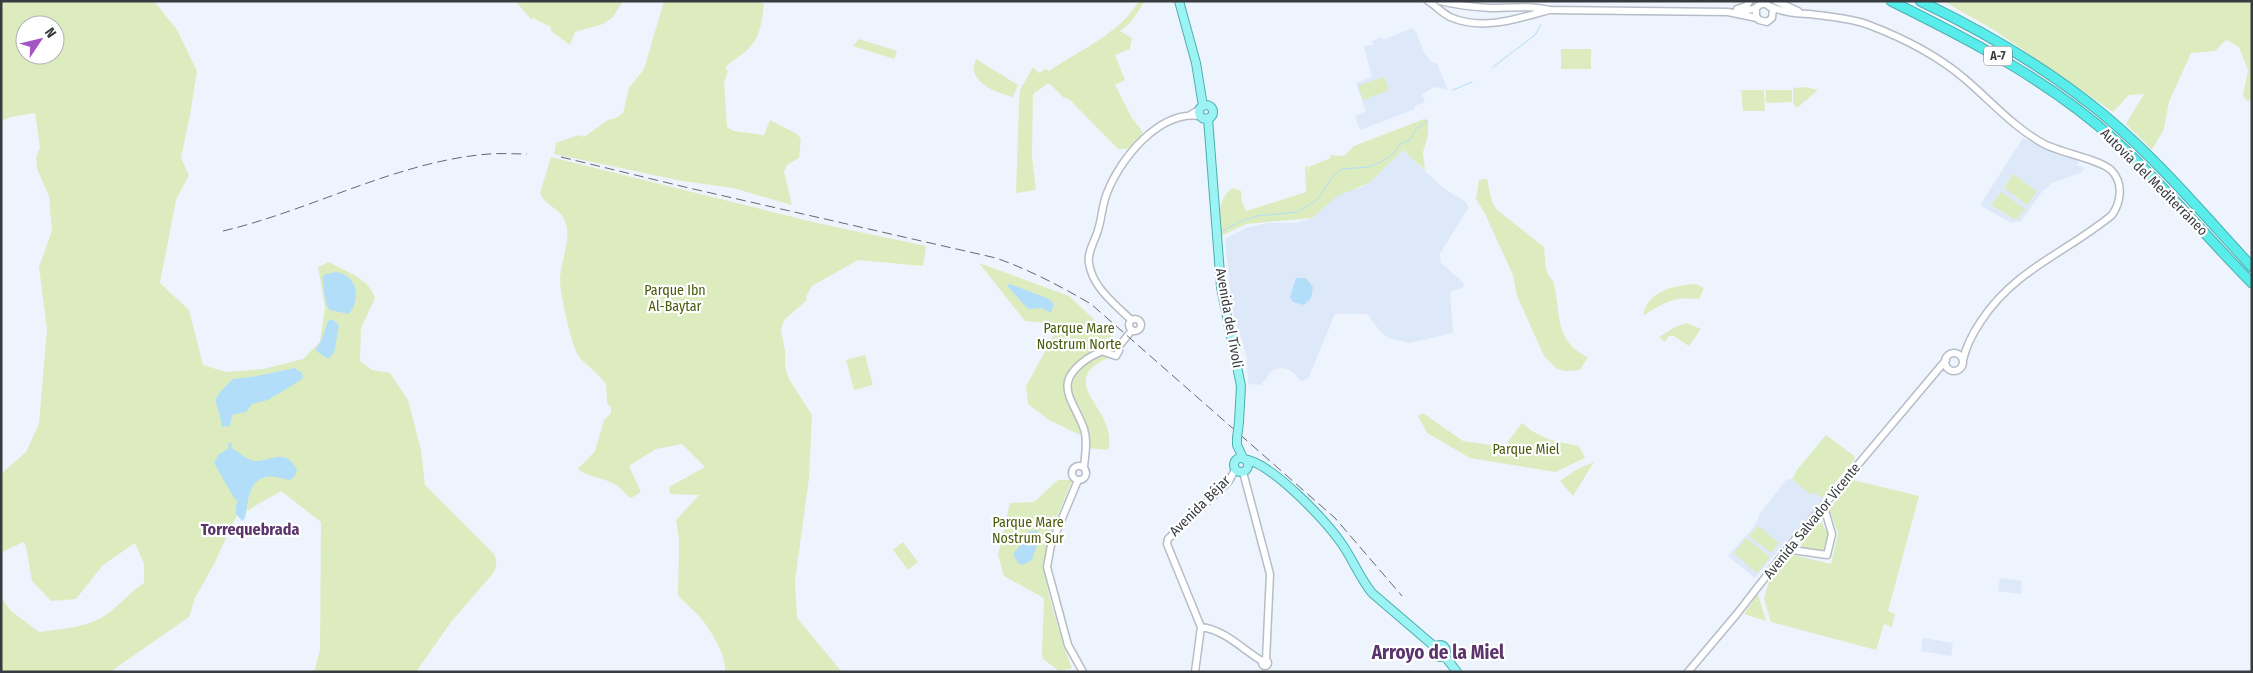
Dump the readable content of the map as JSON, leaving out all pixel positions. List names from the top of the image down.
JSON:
{
  "streets": {
    "highway": ["A-7", "Autovía del Mediterráneo"],
    "main road": ["Avenida del Tívoli"],
    "street": ["Avenida Béjar", "Avenida Salvador Vicente"]
  },
  "districts": ["Torrequebrada", "Arroyo de la Miel"],
  "parks": [
    "Parque Ibn Al-Baytar",
    "Parque Mare Nostrum Norte",
    "Parque Miel",
    "Parque Mare Nostrum Sur"
  ],
  "north": "top right"
}
